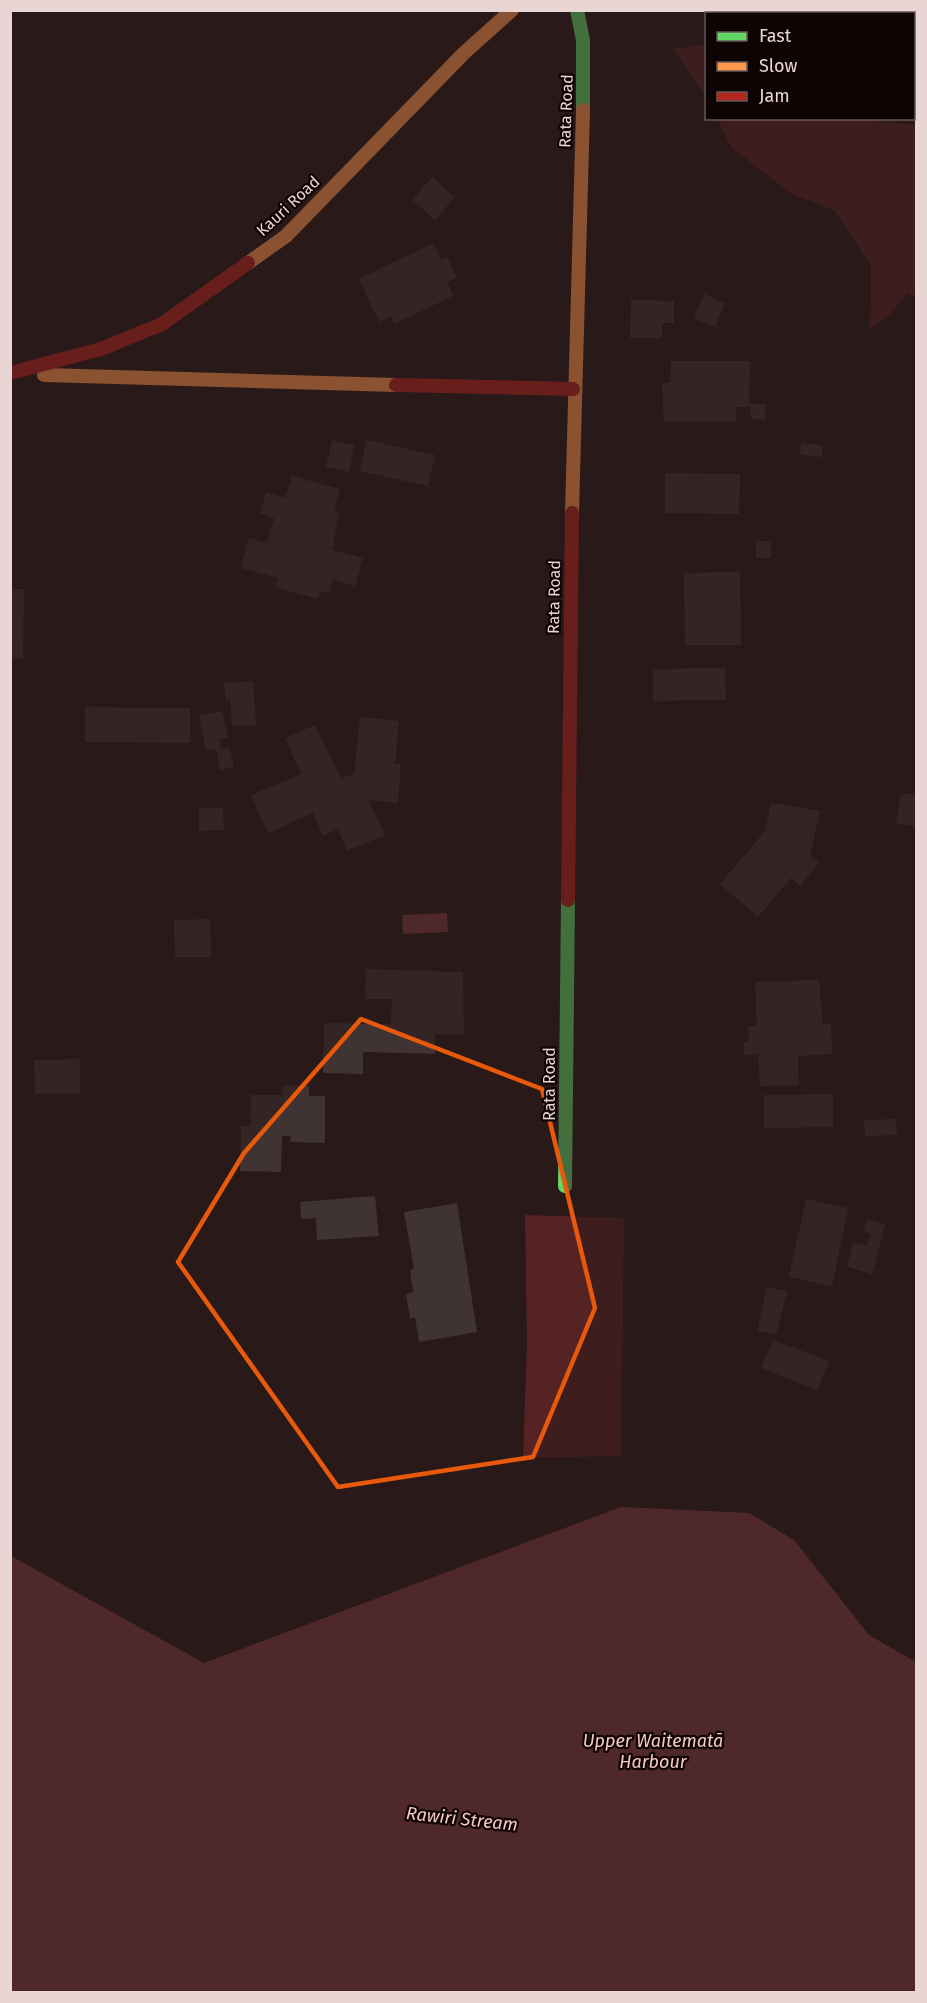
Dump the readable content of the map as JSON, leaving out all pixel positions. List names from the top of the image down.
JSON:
{
  "streets": {
    "street": ["Rata Road", "Kauri Road"]
  },
  "water": ["Upper Waitematā Harbour", "Rawiri Stream"],
  "legend": ["Fast", "Slow", "Jam"]
}
